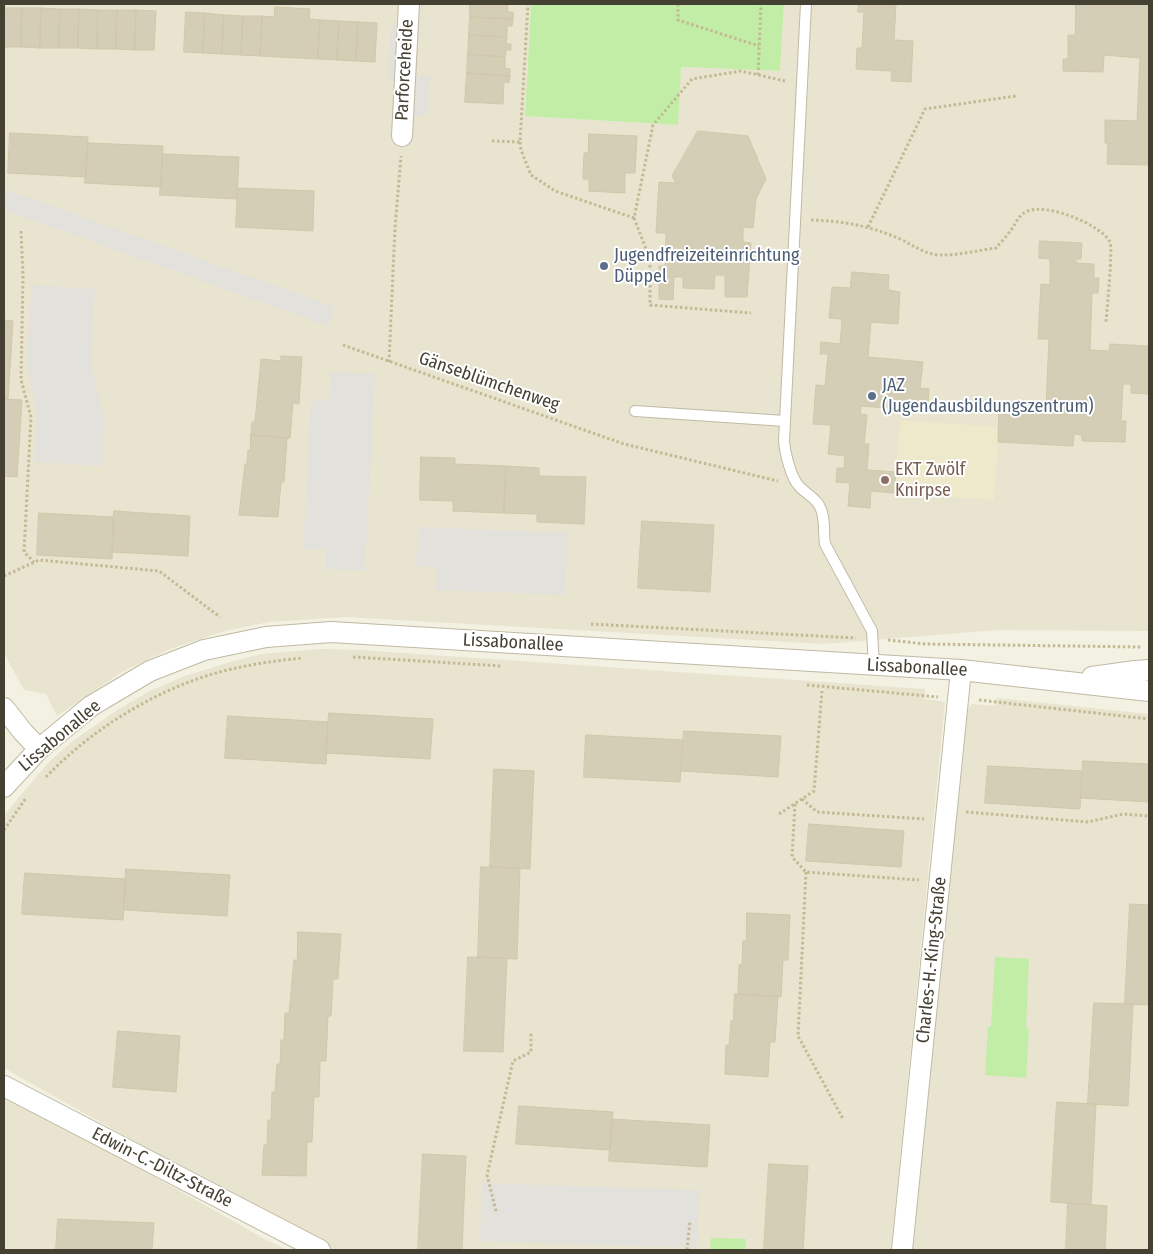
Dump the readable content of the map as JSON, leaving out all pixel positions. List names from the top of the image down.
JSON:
{
  "streets": {
    "street": [
      "Parforceheide",
      "Lissabonallee",
      "Charles-H.-King-Straße",
      "Edwin-C.-Diltz-Straße"
    ],
    "path": ["Gänseblümchenweg"]
  },
  "crossings": [
    ["Lissabonallee", "Charles-H.-King-Straße"]
  ],
  "places": ["Jugendfreizeiteinrichtung Düppel", "JAZ (Jugendausbildungszentrum)", "EKT Zwölf Knirpse"]
}
